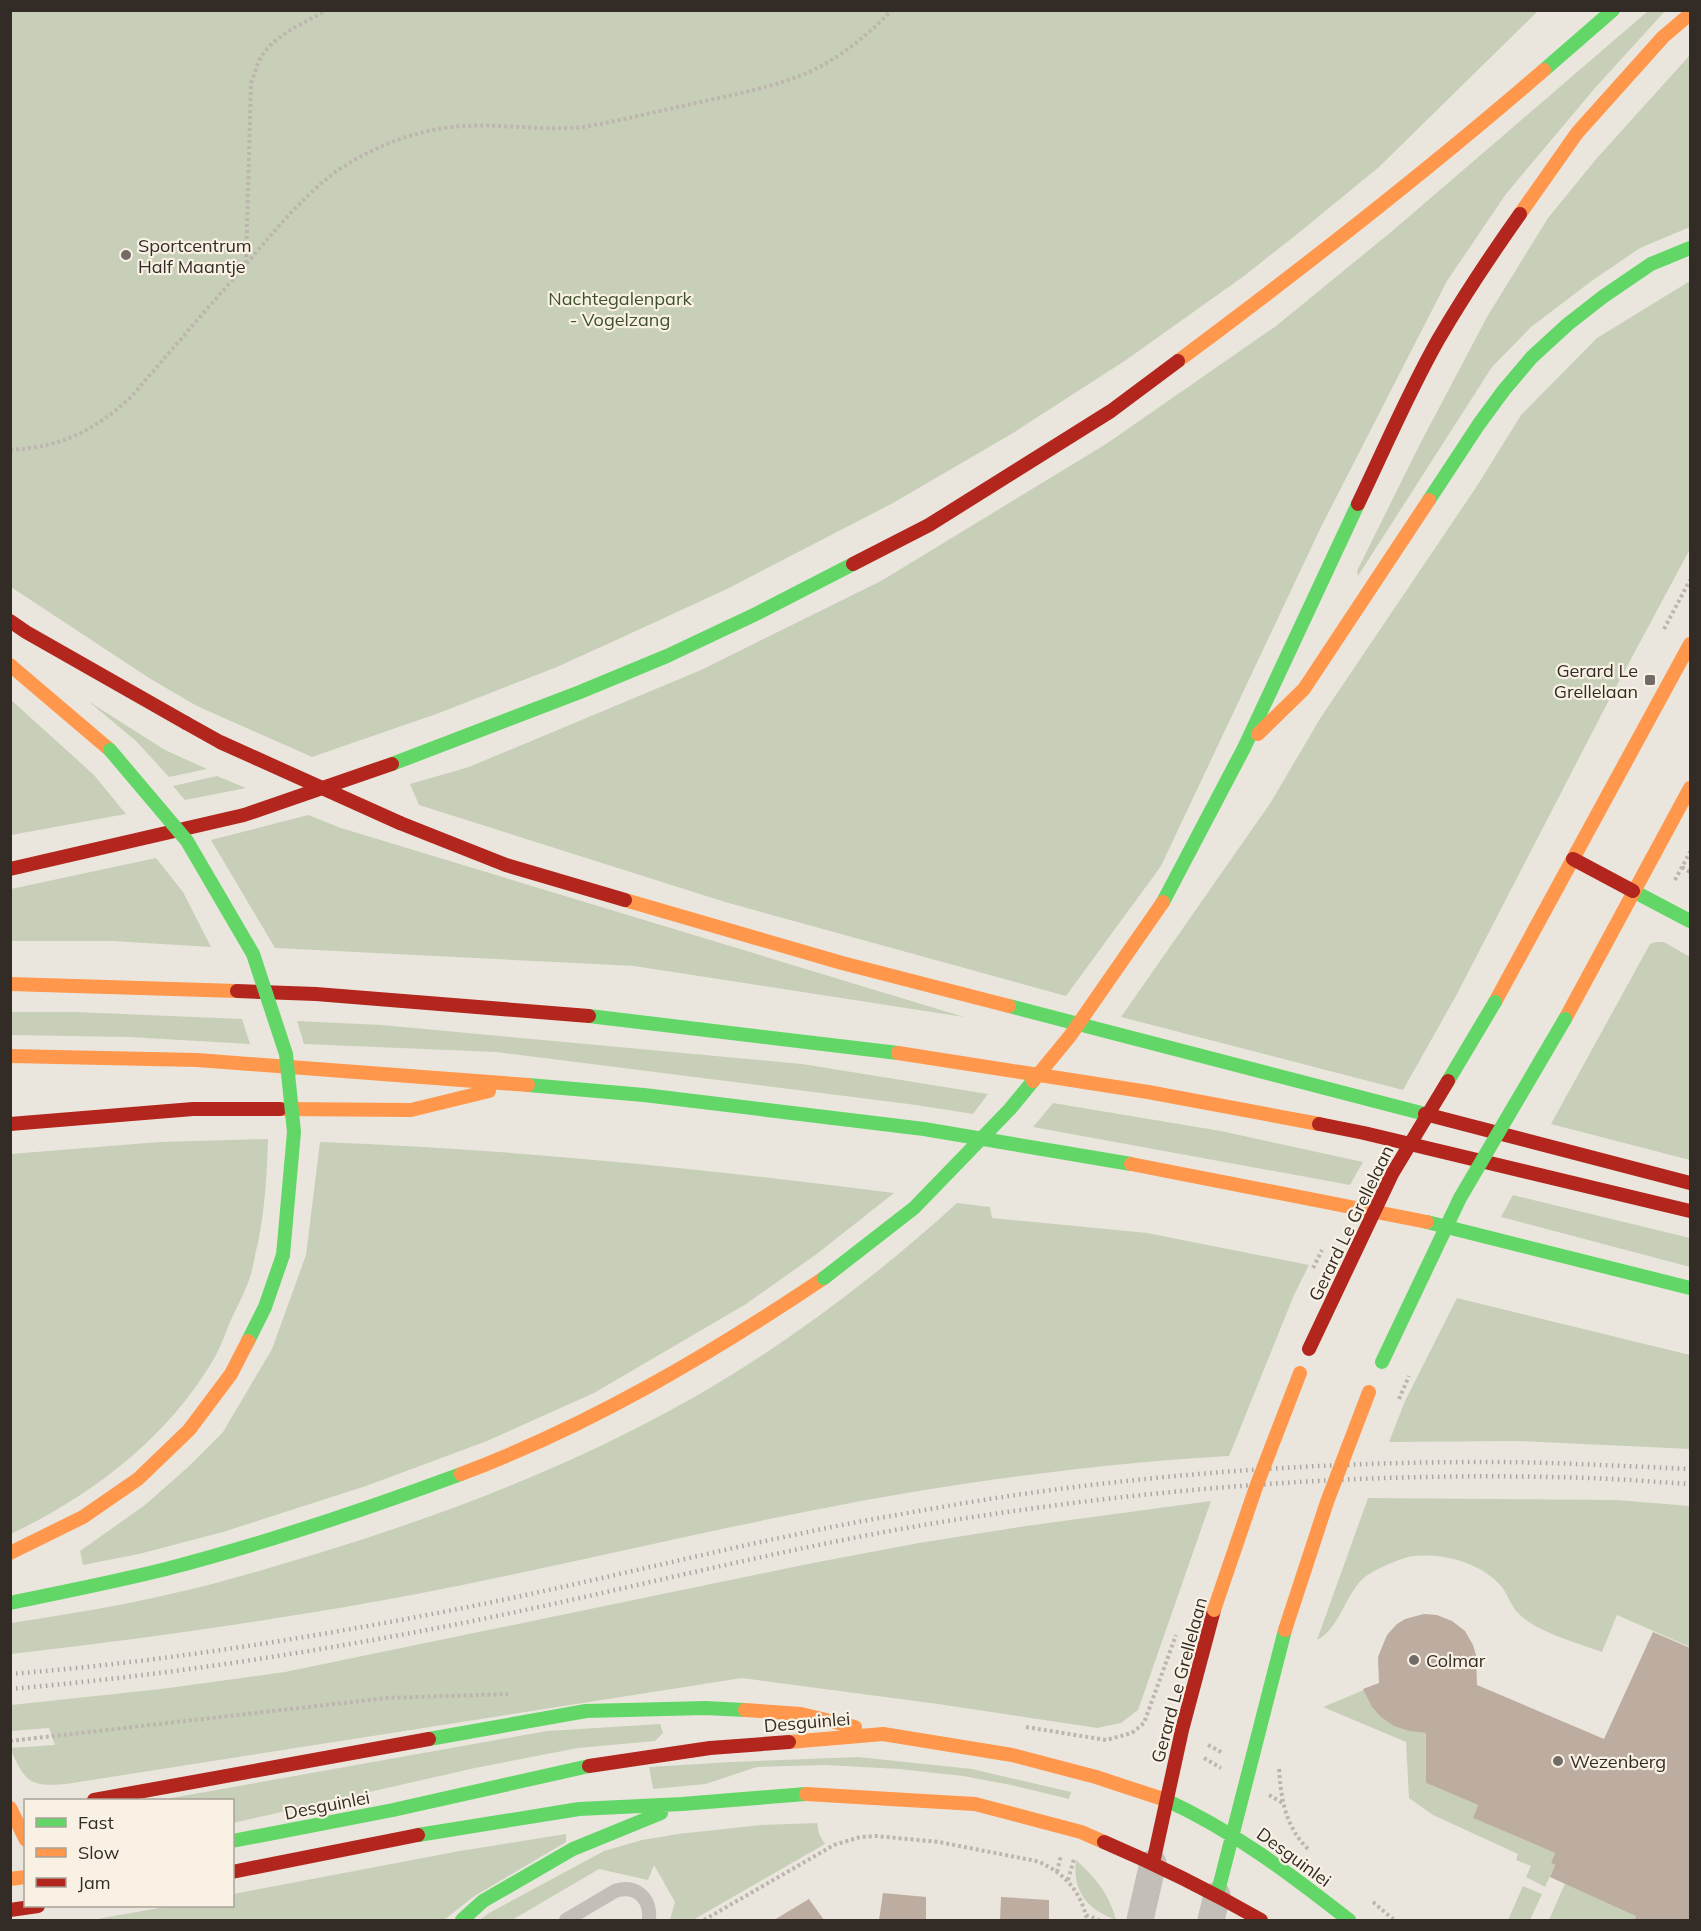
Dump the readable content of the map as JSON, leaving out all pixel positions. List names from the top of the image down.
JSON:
{
  "streets": {
    "main road": ["Gerard Le Grellelaan", "Desguinlei"]
  },
  "crossings": [
    ["Gerard Le Grellelaan", "Desguinlei"]
  ],
  "parks": ["Nachtegalenpark - Vogelzang"],
  "places": {
    "other": ["Sportcentrum Half Maantje", "Colmar", "Wezenberg"],
    "transit": ["Gerard Le Grellelaan"]
  },
  "legend": ["Fast", "Slow", "Jam"]
}
